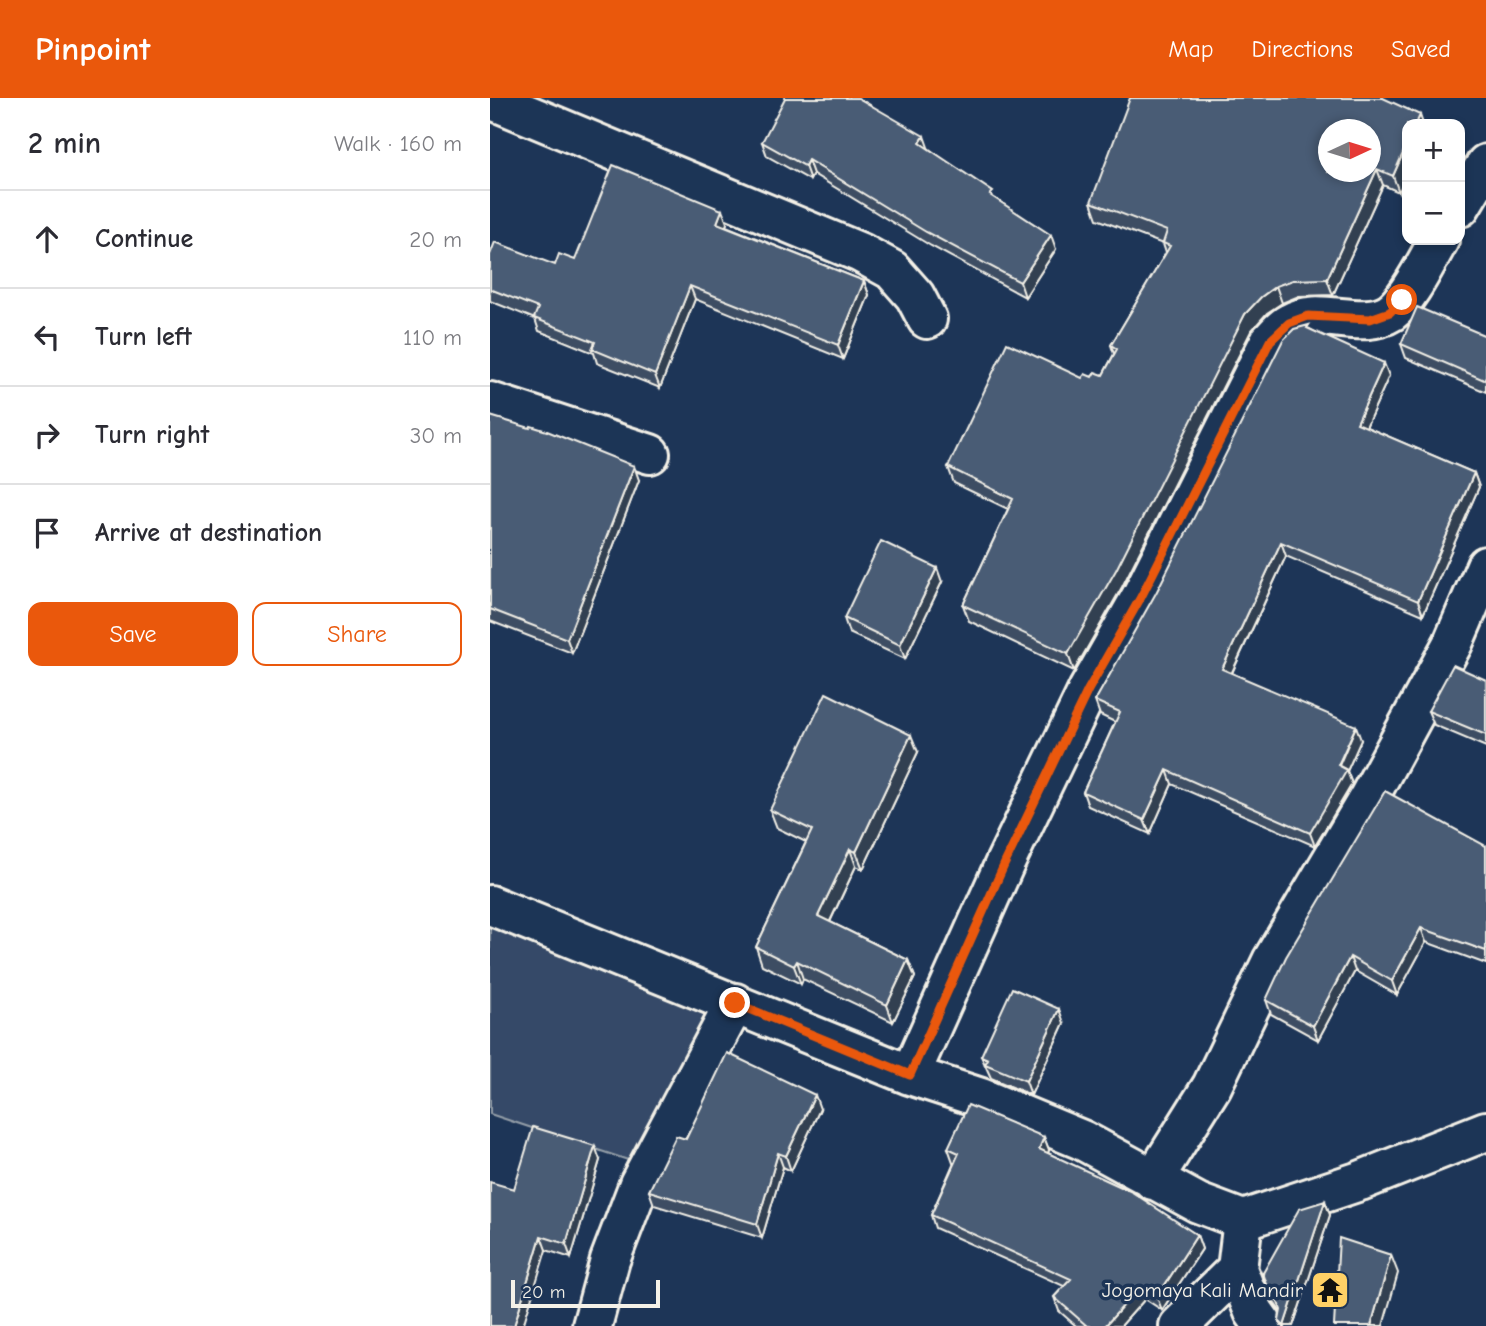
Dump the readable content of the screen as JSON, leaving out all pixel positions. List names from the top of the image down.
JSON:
{
  "places": {
    "temple": ["Jogomaya Kali Mandir"]
  },
  "scale_bar": "20 m",
  "north": "right",
  "page": {
    "header": "Pinpoint",
    "nav": ["Map", "Directions", "Saved"],
    "heading": ["2 min", "Walk · 160 m"],
    "map_buttons": ["+", "−"],
    "list": [
      ["Continue", "20 m"],
      ["Turn left", "110 m"],
      ["Turn right", "30 m"],
      "Arrive at destination"
    ],
    "buttons": ["Save", "Share"],
    "scale": "20 m"
  }
}
